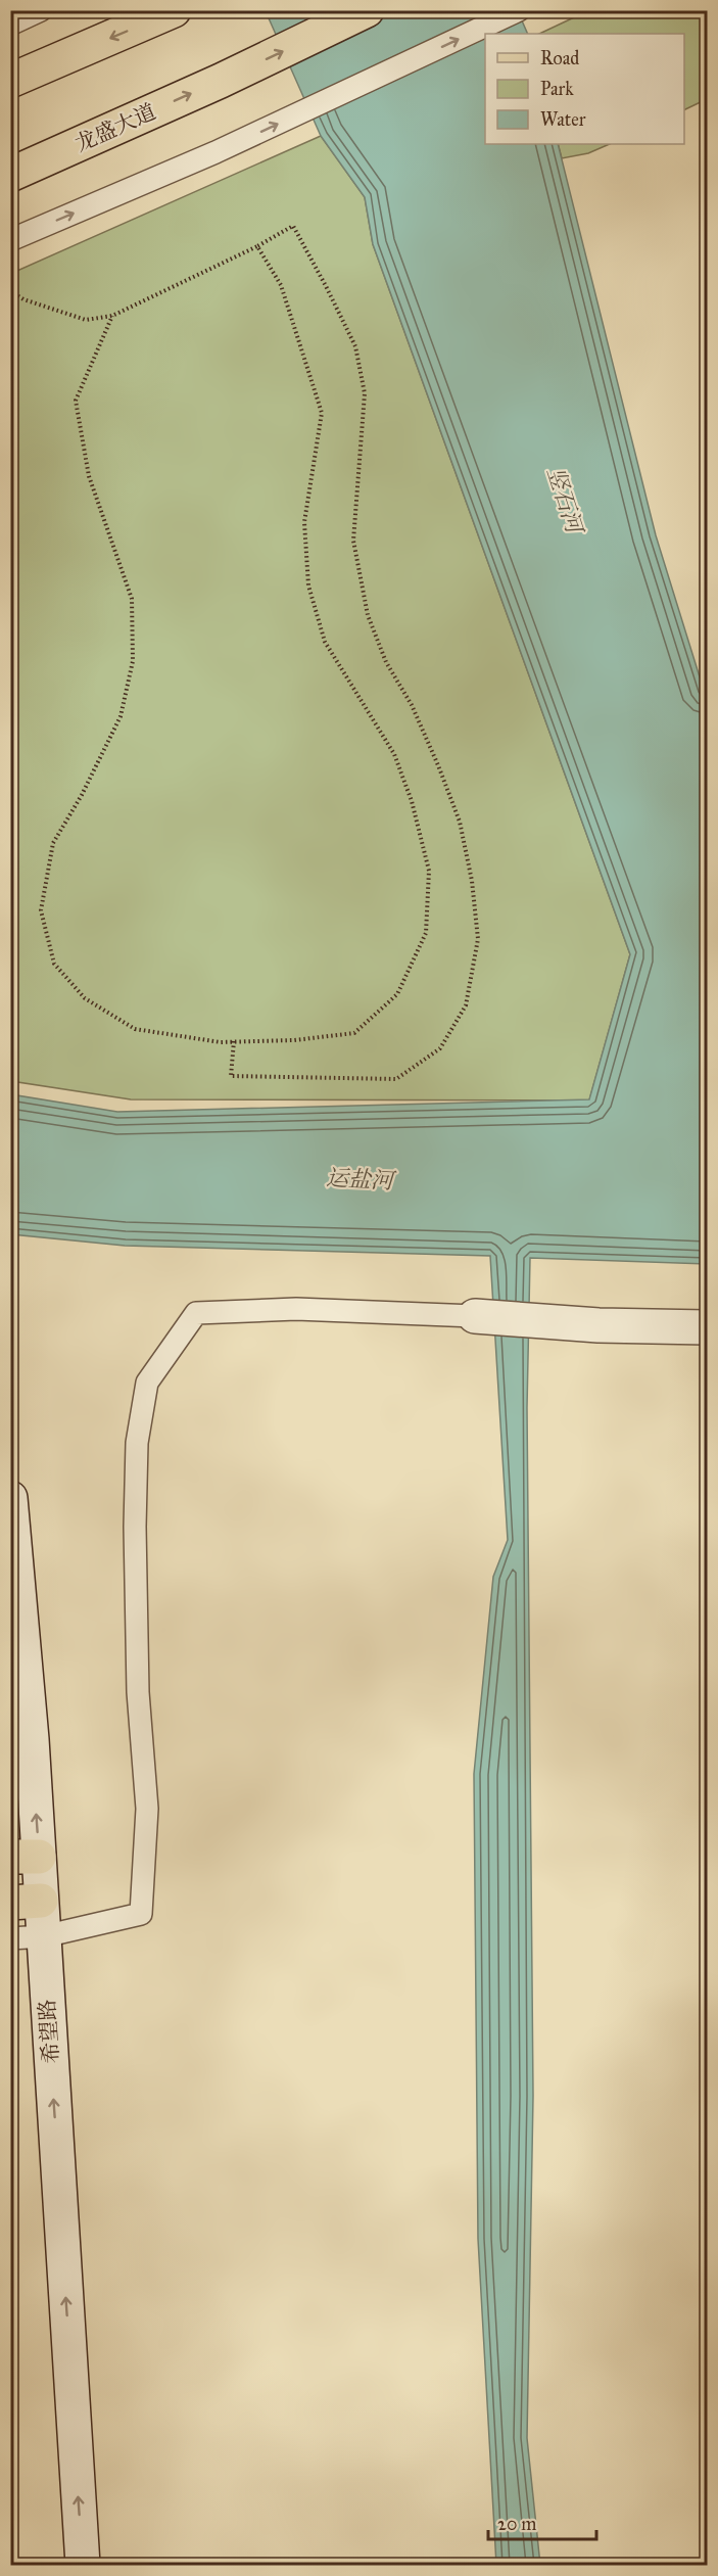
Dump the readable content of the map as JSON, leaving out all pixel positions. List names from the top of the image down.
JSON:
{
  "streets": {
    "main road": ["龙盛大道", "希望路"]
  },
  "one_way": ["希望路"],
  "water": ["竖石河", "运盐河"],
  "legend": ["Road", "Park", "Water"],
  "scale_bar": "20 m"
}
